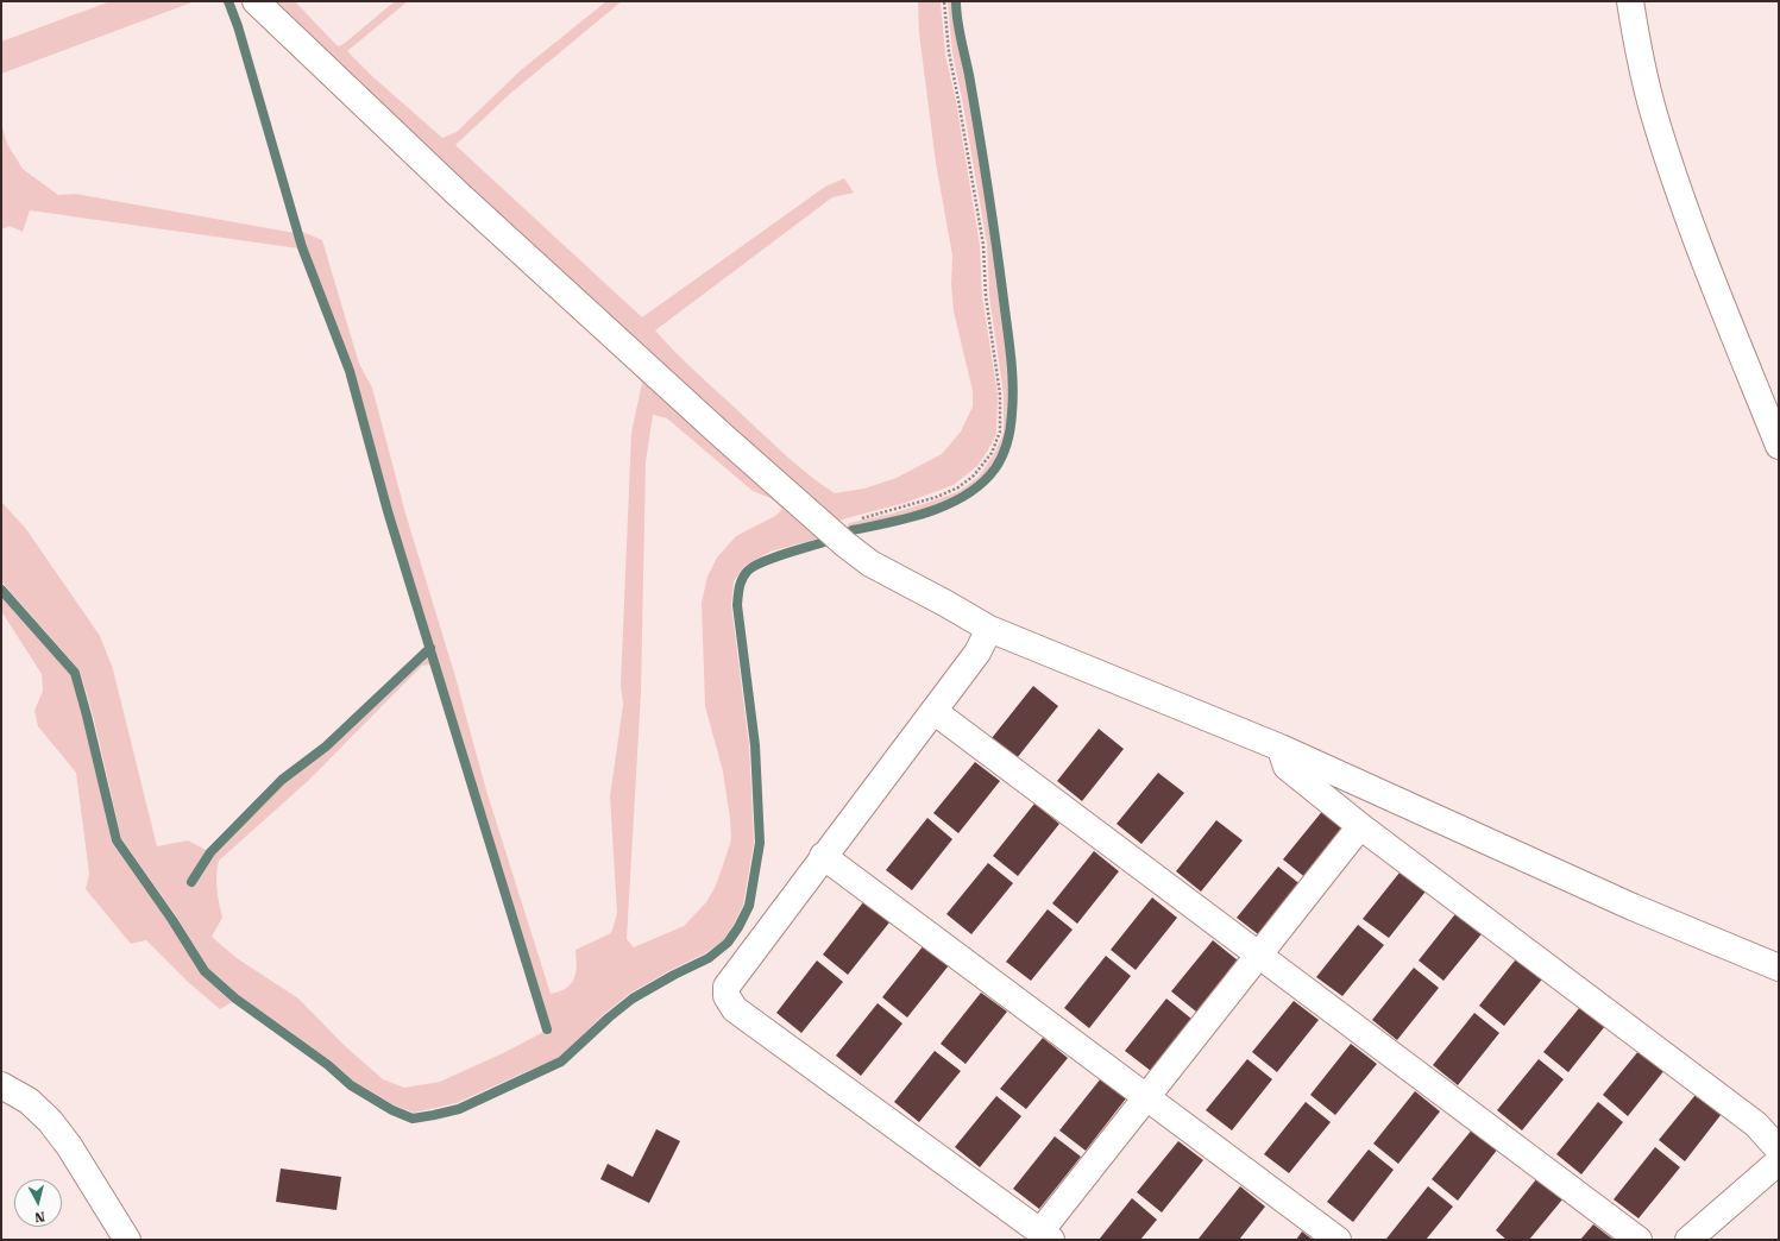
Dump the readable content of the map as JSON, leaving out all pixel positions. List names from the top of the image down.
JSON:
{
  "north": "bottom"
}
